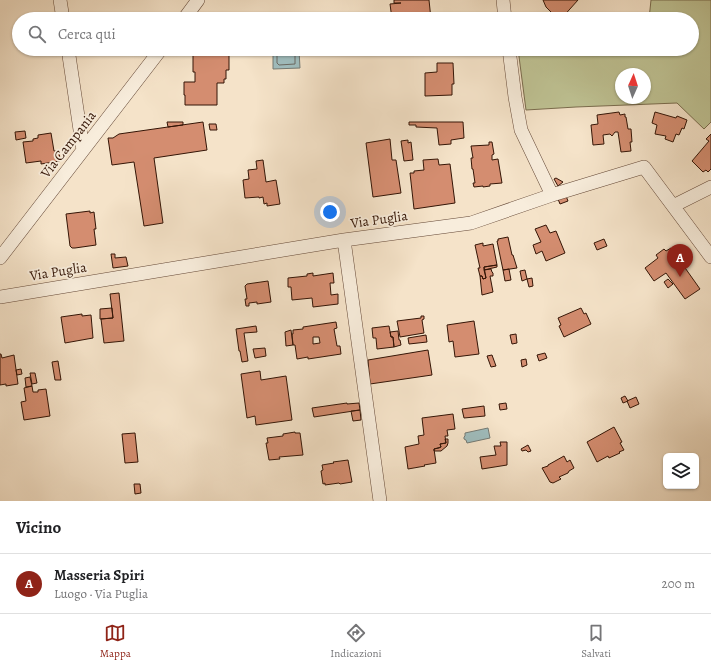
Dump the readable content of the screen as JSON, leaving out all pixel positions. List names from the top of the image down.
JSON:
{
  "streets": {
    "street": ["Via Campania", "Via Puglia"]
  },
  "north": "top",
  "page": {
    "search": "Cerca qui",
    "pins": "A",
    "heading": "Vicino",
    "list": [
      {
        "mark": "A",
        "name": "Masseria Spiri",
        "note": "Luogo · Via Puglia",
        "value": "200 m"
      }
    ],
    "nav": ["Mappa", "Indicazioni", "Salvati"]
  }
}
